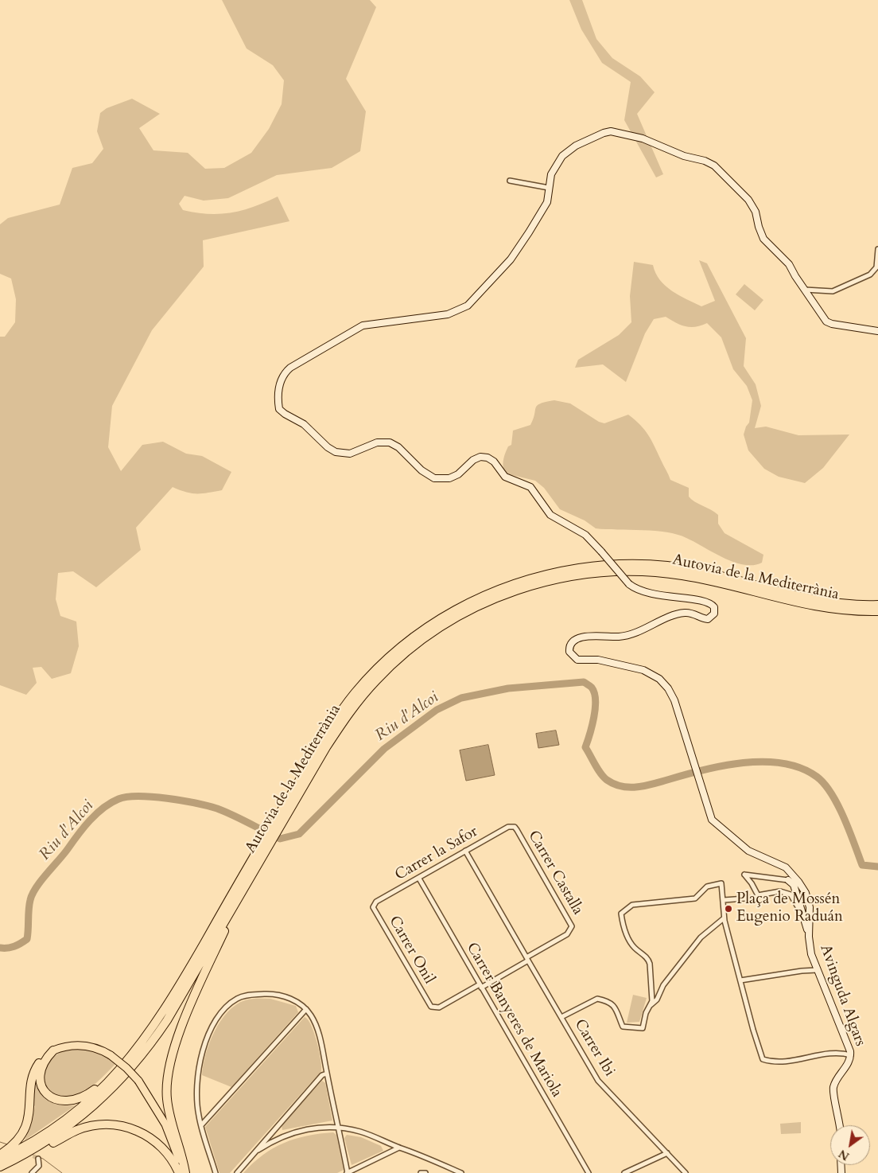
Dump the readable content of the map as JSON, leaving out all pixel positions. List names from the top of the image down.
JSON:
{
  "streets": {
    "highway": ["Autovia de la Mediterrània"],
    "street": [
      "Carrer la Safor",
      "Carrer Castalla",
      "Carrer Onil",
      "Avinguda Algars",
      "Carrer Banyeres de Mariola",
      "Carrer Ibi"
    ]
  },
  "crossings": [
    ["Carrer la Safor", "Carrer Castalla"],
    ["Carrer la Safor", "Carrer Onil"],
    ["Carrer la Safor", "Carrer Banyeres de Mariola"],
    ["Carrer la Safor", "Carrer Ibi"],
    ["Carrer Castalla", "Carrer Ibi"],
    ["Carrer Onil", "Carrer Banyeres de Mariola"]
  ],
  "water": ["Riu d'Alcoi"],
  "places": ["Plaça de Mossén Eugenio Raduán"],
  "north": "bottom left"
}
